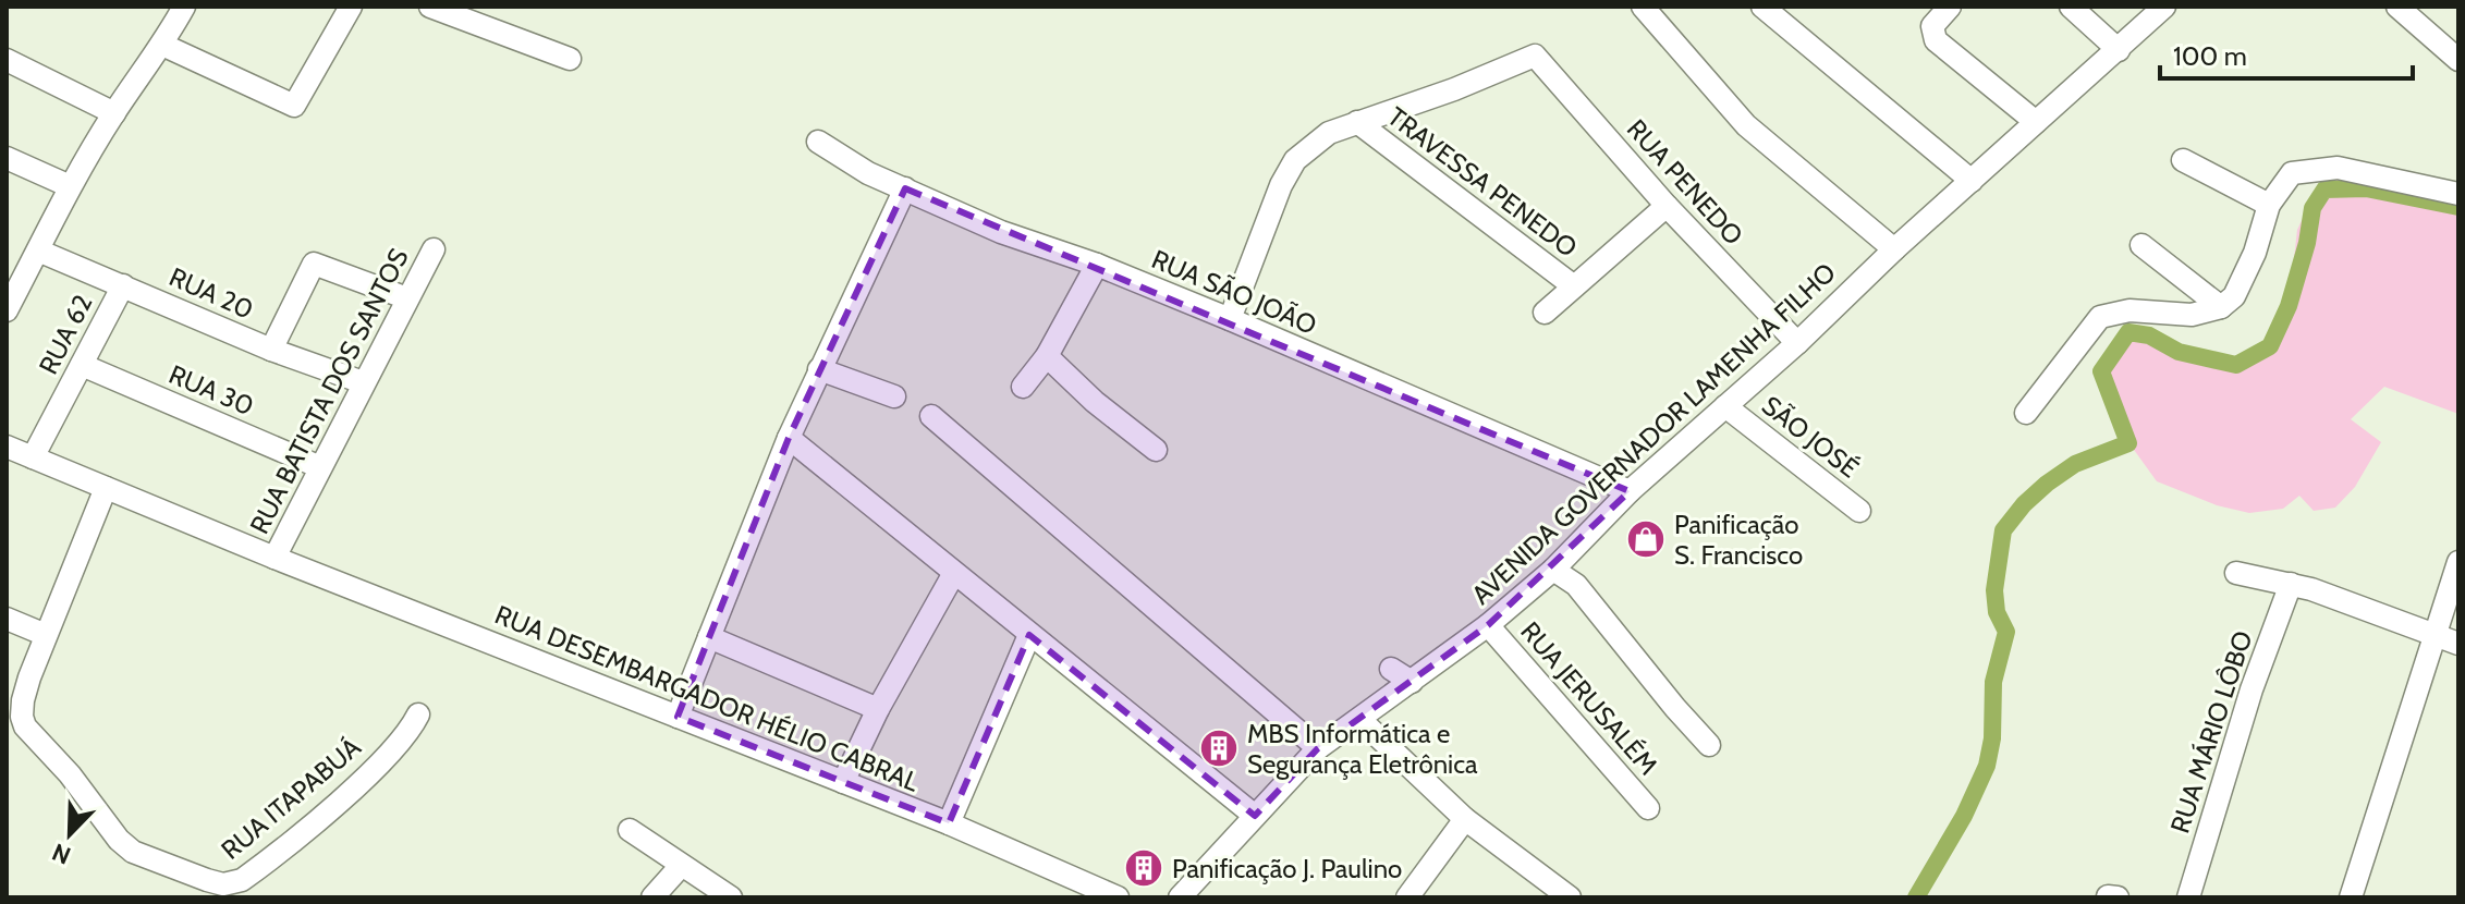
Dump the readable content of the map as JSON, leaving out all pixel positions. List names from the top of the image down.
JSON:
{
  "streets": {
    "street": [
      "TRAVESSA PENEDO",
      "RUA PENEDO",
      "RUA SÃO JOÃO",
      "RUA 20",
      "RUA 62",
      "RUA 30",
      "RUA BATISTA DOS SANTOS",
      "AVENIDA GOVERNADOR LAMENHA FILHO",
      "SÃO JOSÉ",
      "RUA DESEMBARGADOR HÉLIO CABRAL",
      "RUA JERUSALÉM",
      "RUA MÁRIO LÔBO",
      "RUA ITAPABUÁ"
    ]
  },
  "crossings": [
    ["TRAVESSA PENEDO", "RUA PENEDO"],
    ["RUA PENEDO", "AVENIDA GOVERNADOR LAMENHA FILHO"],
    ["RUA SÃO JOÃO", "AVENIDA GOVERNADOR LAMENHA FILHO"],
    ["RUA 20", "RUA 62"],
    ["RUA 20", "RUA BATISTA DOS SANTOS"],
    ["RUA 62", "RUA 30"],
    ["RUA 62", "RUA DESEMBARGADOR HÉLIO CABRAL"],
    ["RUA 30", "RUA BATISTA DOS SANTOS"],
    ["RUA BATISTA DOS SANTOS", "RUA DESEMBARGADOR HÉLIO CABRAL"],
    ["AVENIDA GOVERNADOR LAMENHA FILHO", "SÃO JOSÉ"],
    ["AVENIDA GOVERNADOR LAMENHA FILHO", "RUA JERUSALÉM"],
    ["RUA DESEMBARGADOR HÉLIO CABRAL", "RUA ITAPABUÁ"]
  ],
  "places": {
    "shop": ["Panificação S. Francisco"],
    "building": ["MBS Informática e Segurança Eletrônica", "Panificação J. Paulino"]
  },
  "scale_bar": "100 m",
  "north": "bottom left"
}
